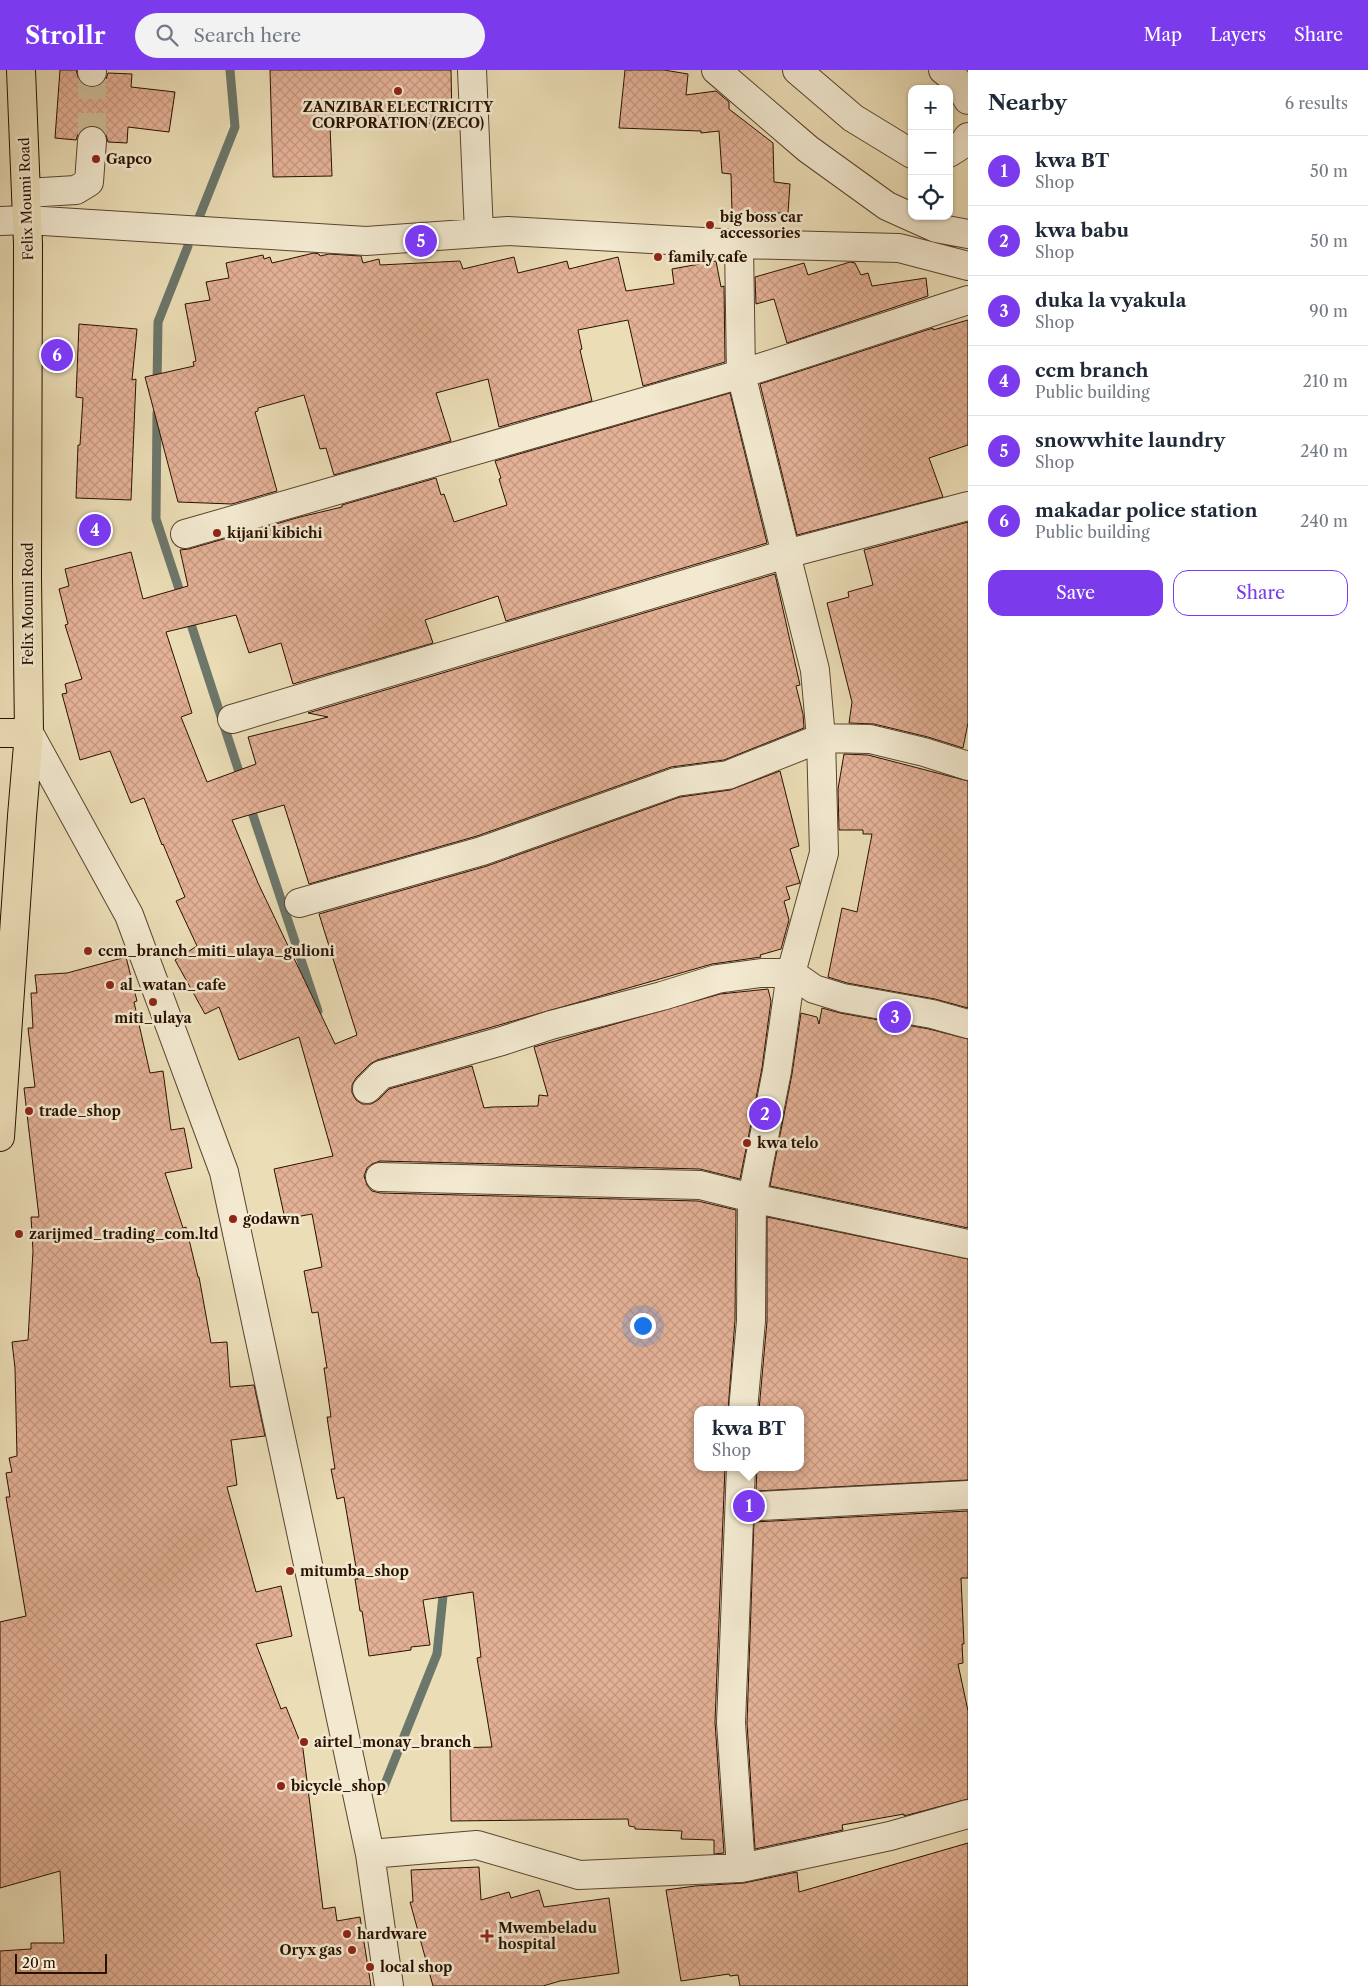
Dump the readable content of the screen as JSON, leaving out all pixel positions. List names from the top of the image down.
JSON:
{
  "streets": {
    "main road": ["Felix Moumi Road"]
  },
  "places": {
    "other": [
      "ZANZIBAR ELECTRICITY CORPORATION (ZECO)",
      "Gapco",
      "big boss car accessories",
      "family cafe",
      "kijani kibichi",
      "ccm_branch_miti_ulaya_gulioni",
      "al_watan_cafe",
      "miti_ulaya",
      "trade_shop",
      "kwa telo",
      "godawn",
      "zarijmed_trading_com.ltd",
      "mitumba_shop",
      "airtel_monay_branch",
      "bicycle_shop",
      "hardware",
      "Oryx gas",
      "local shop"
    ],
    "health": ["Mwembeladu hospital"]
  },
  "scale_bar": "20 m",
  "page": {
    "header": "Strollr",
    "search": "Search here",
    "nav": ["Map", "Layers", "Share"],
    "heading": ["Nearby", "6 results"],
    "map_buttons": ["+", "−"],
    "list": [
      {
        "mark": "1",
        "name": "kwa BT",
        "note": "Shop",
        "value": "50 m"
      },
      {
        "mark": "2",
        "name": "kwa babu",
        "note": "Shop",
        "value": "50 m"
      },
      {
        "mark": "3",
        "name": "duka la vyakula",
        "note": "Shop",
        "value": "90 m"
      },
      {
        "mark": "4",
        "name": "ccm branch",
        "note": "Public building",
        "value": "210 m"
      },
      {
        "mark": "5",
        "name": "snowwhite laundry",
        "note": "Shop",
        "value": "240 m"
      },
      {
        "mark": "6",
        "name": "makadar police station",
        "note": "Public building",
        "value": "240 m"
      }
    ],
    "pins": [
      "5",
      "6",
      "4",
      "3",
      "2",
      "1"
    ],
    "buttons": ["Save", "Share"],
    "popup": ["kwa BT", "Shop"],
    "scale": "20 m"
  }
}
